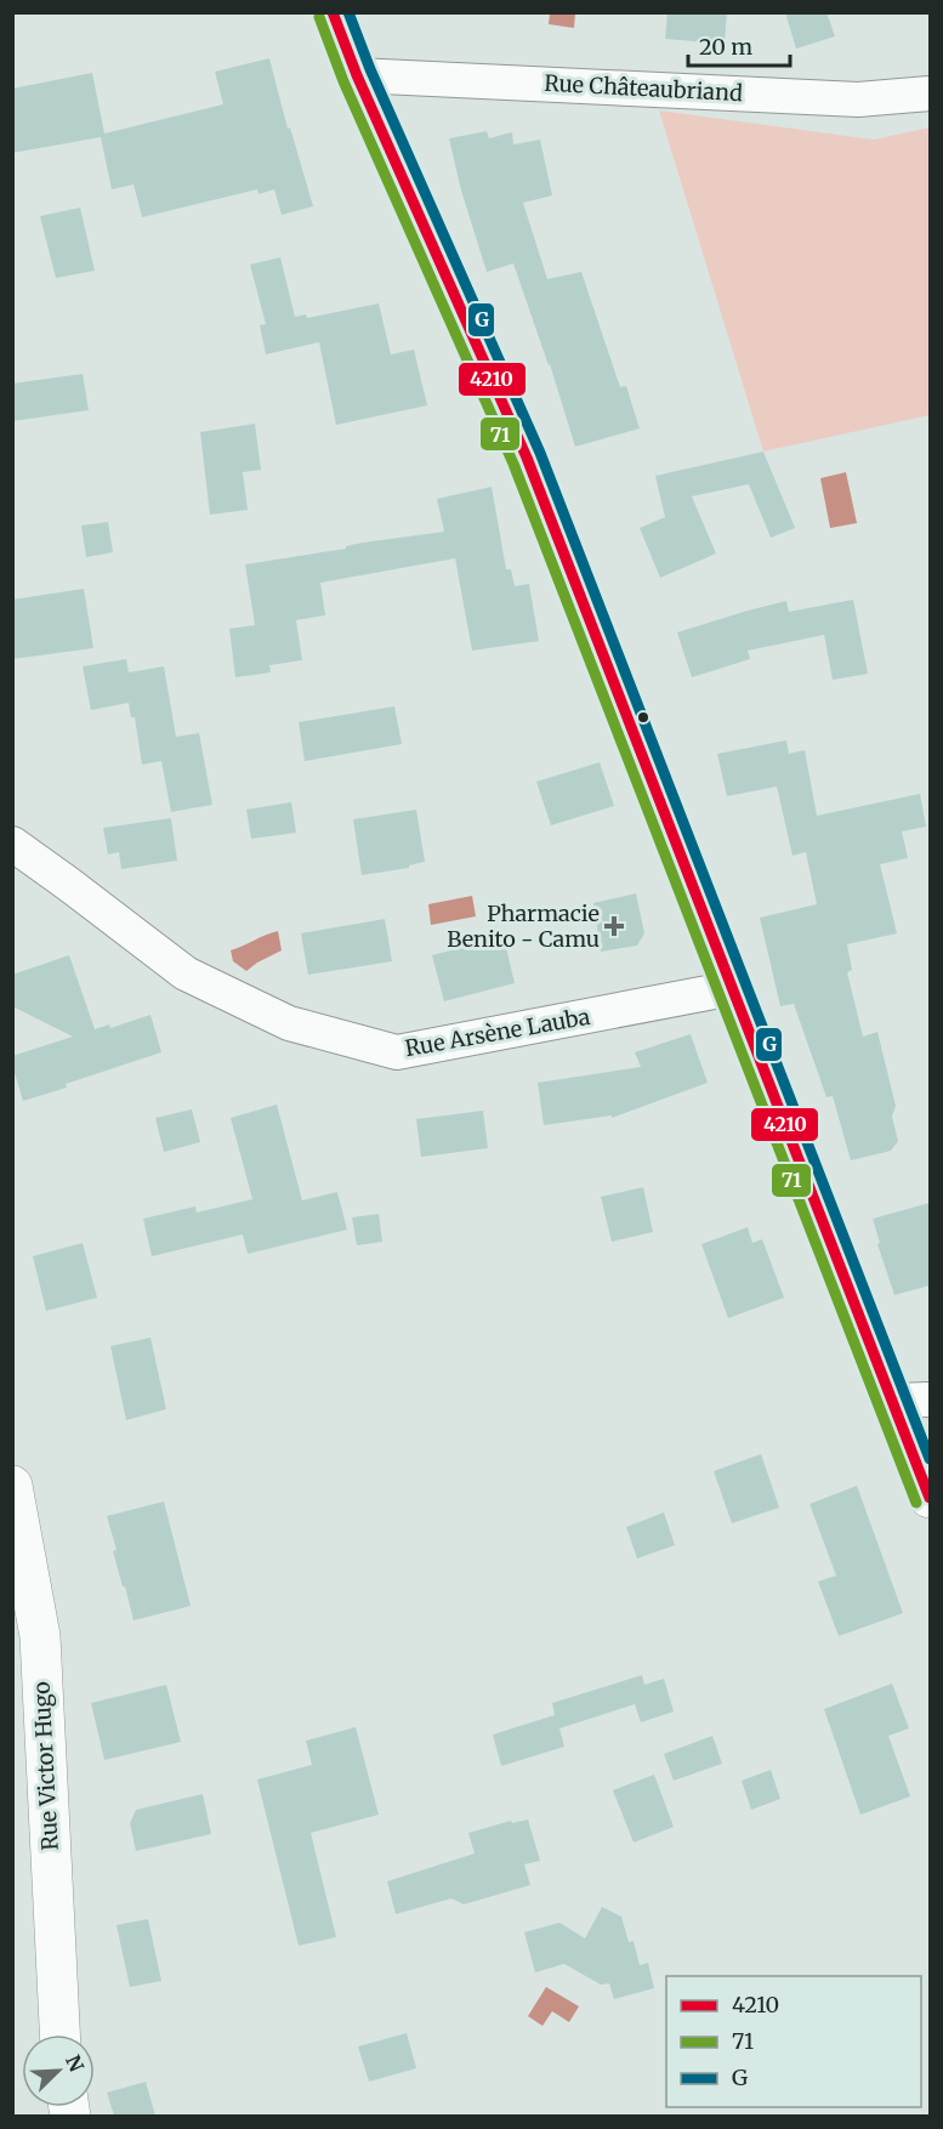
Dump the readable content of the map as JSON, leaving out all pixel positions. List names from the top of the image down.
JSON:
{
  "streets": {
    "street": ["Rue Châteaubriand", "Rue Arsène Lauba", "Rue Victor Hugo"]
  },
  "places": {
    "health": ["Pharmacie Benito - Camu"]
  },
  "lines": ["transit line 4210", "transit line G", "transit line 71"],
  "legend": ["4210", "71", "G"],
  "scale_bar": "20 m",
  "north": "top right"
}
